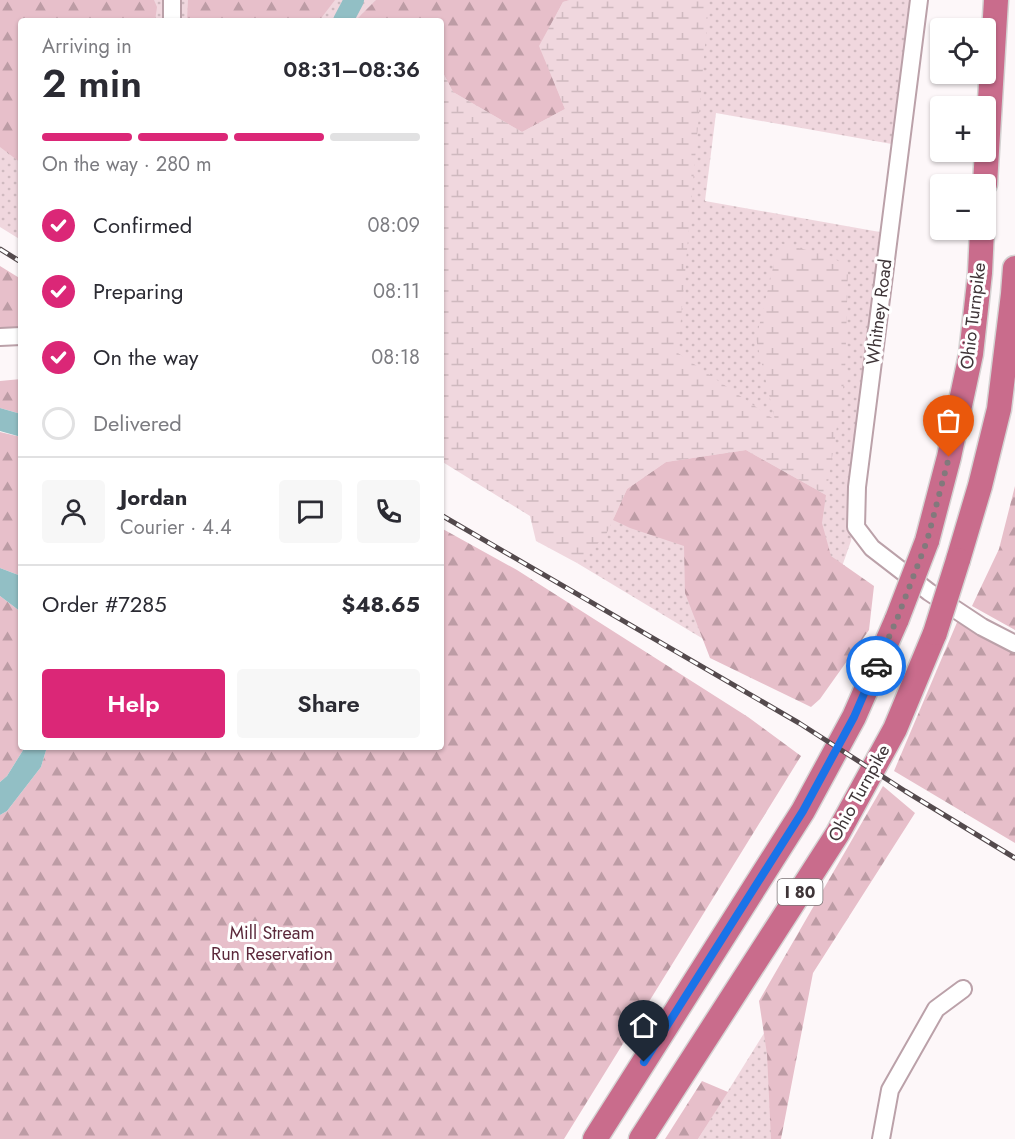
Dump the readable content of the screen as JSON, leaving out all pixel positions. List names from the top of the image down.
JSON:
{
  "streets": {
    "highway": ["Ohio Turnpike", "I 80"],
    "street": ["Whitney Road"]
  },
  "parks": ["Mill Stream Run Reservation"],
  "page": {
    "map_buttons": ["+", "−"],
    "heading": ["2 min", "Arriving in", "08:31–08:36"],
    "panel": [
      "Jordan",
      "Courier · 4.4",
      "Order #7285",
      "$48.65"
    ],
    "bar": "On the way · 280 m",
    "list": [
      ["Confirmed", "08:09"],
      ["Preparing", "08:11"],
      ["On the way", "08:18"],
      "Delivered"
    ],
    "buttons": ["Help", "Share"]
  }
}
